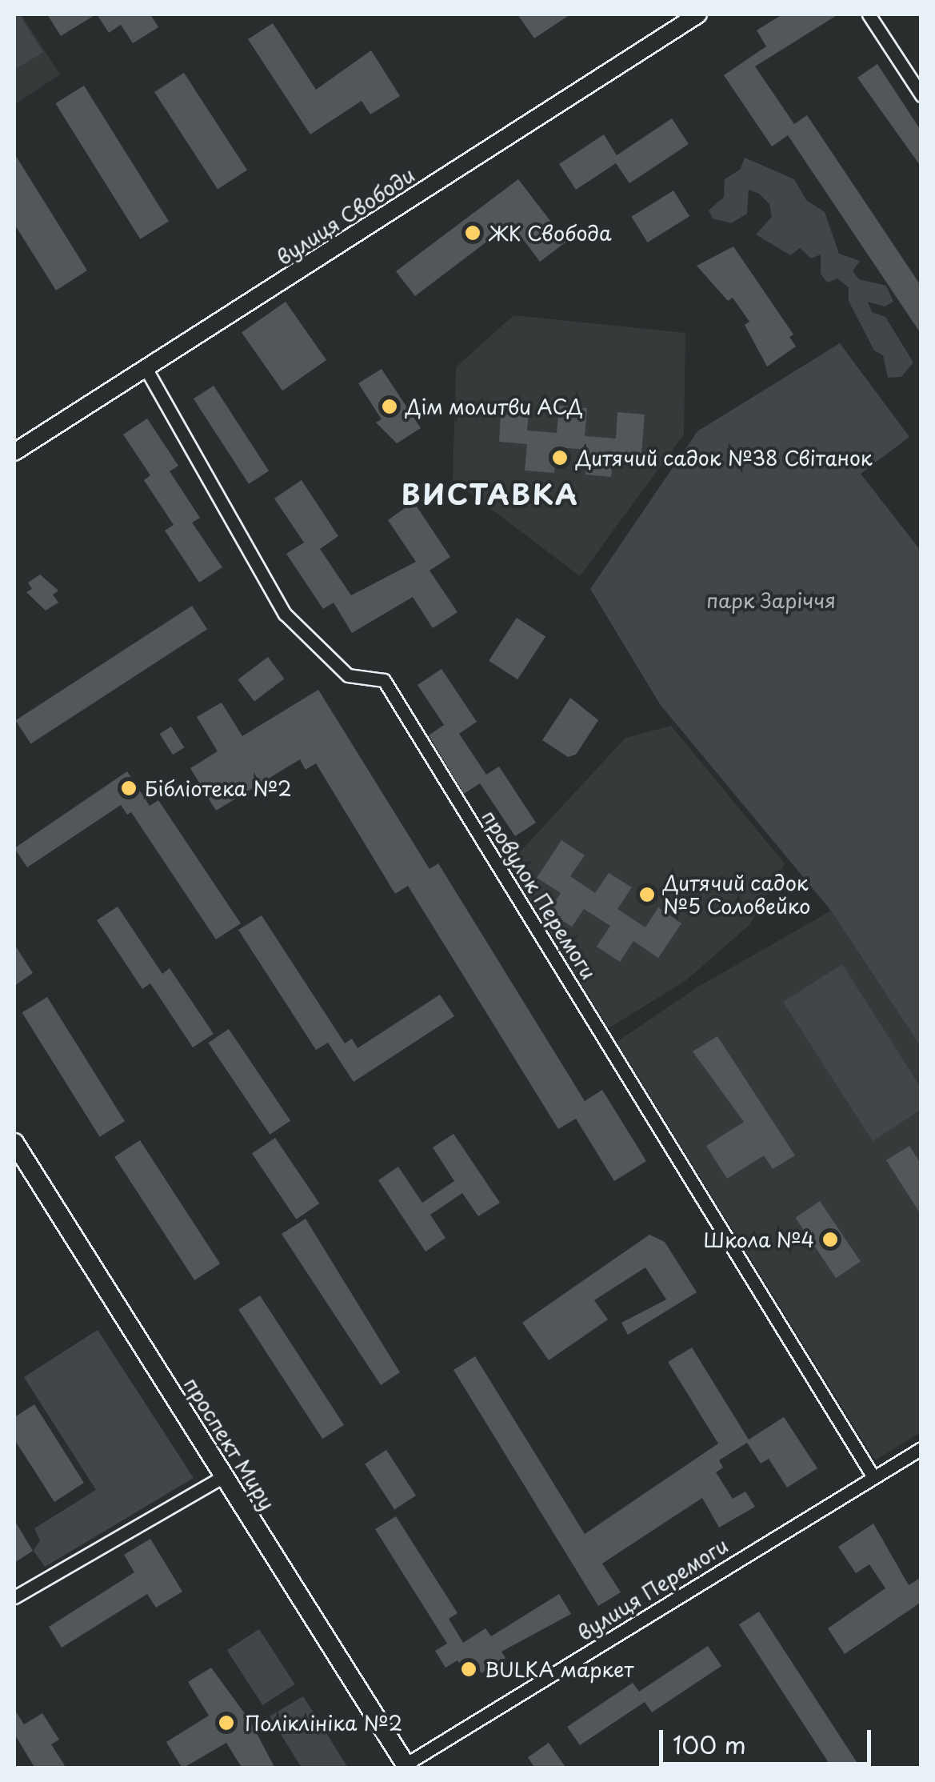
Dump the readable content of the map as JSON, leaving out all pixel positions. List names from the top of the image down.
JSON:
{
  "streets": {
    "main road": ["вулиця Свободи", "проспект Миру"],
    "street": ["провулок Перемоги", "вулиця Перемоги"]
  },
  "crossings": [
    ["вулиця Свободи", "провулок Перемоги"],
    ["провулок Перемоги", "вулиця Перемоги"],
    ["проспект Миру", "вулиця Перемоги"]
  ],
  "districts": ["ВИСТАВКА"],
  "parks": ["парк Заріччя"],
  "places": [
    "ЖК Свобода",
    "Дім молитви АСД",
    "Дитячий садок №38 Світанок",
    "Бібліотека №2",
    "Дитячий садок №5 Соловейко",
    "Школа №4",
    "BULKA маркет",
    "Поліклініка №2"
  ],
  "scale_bar": "100 m"
}
